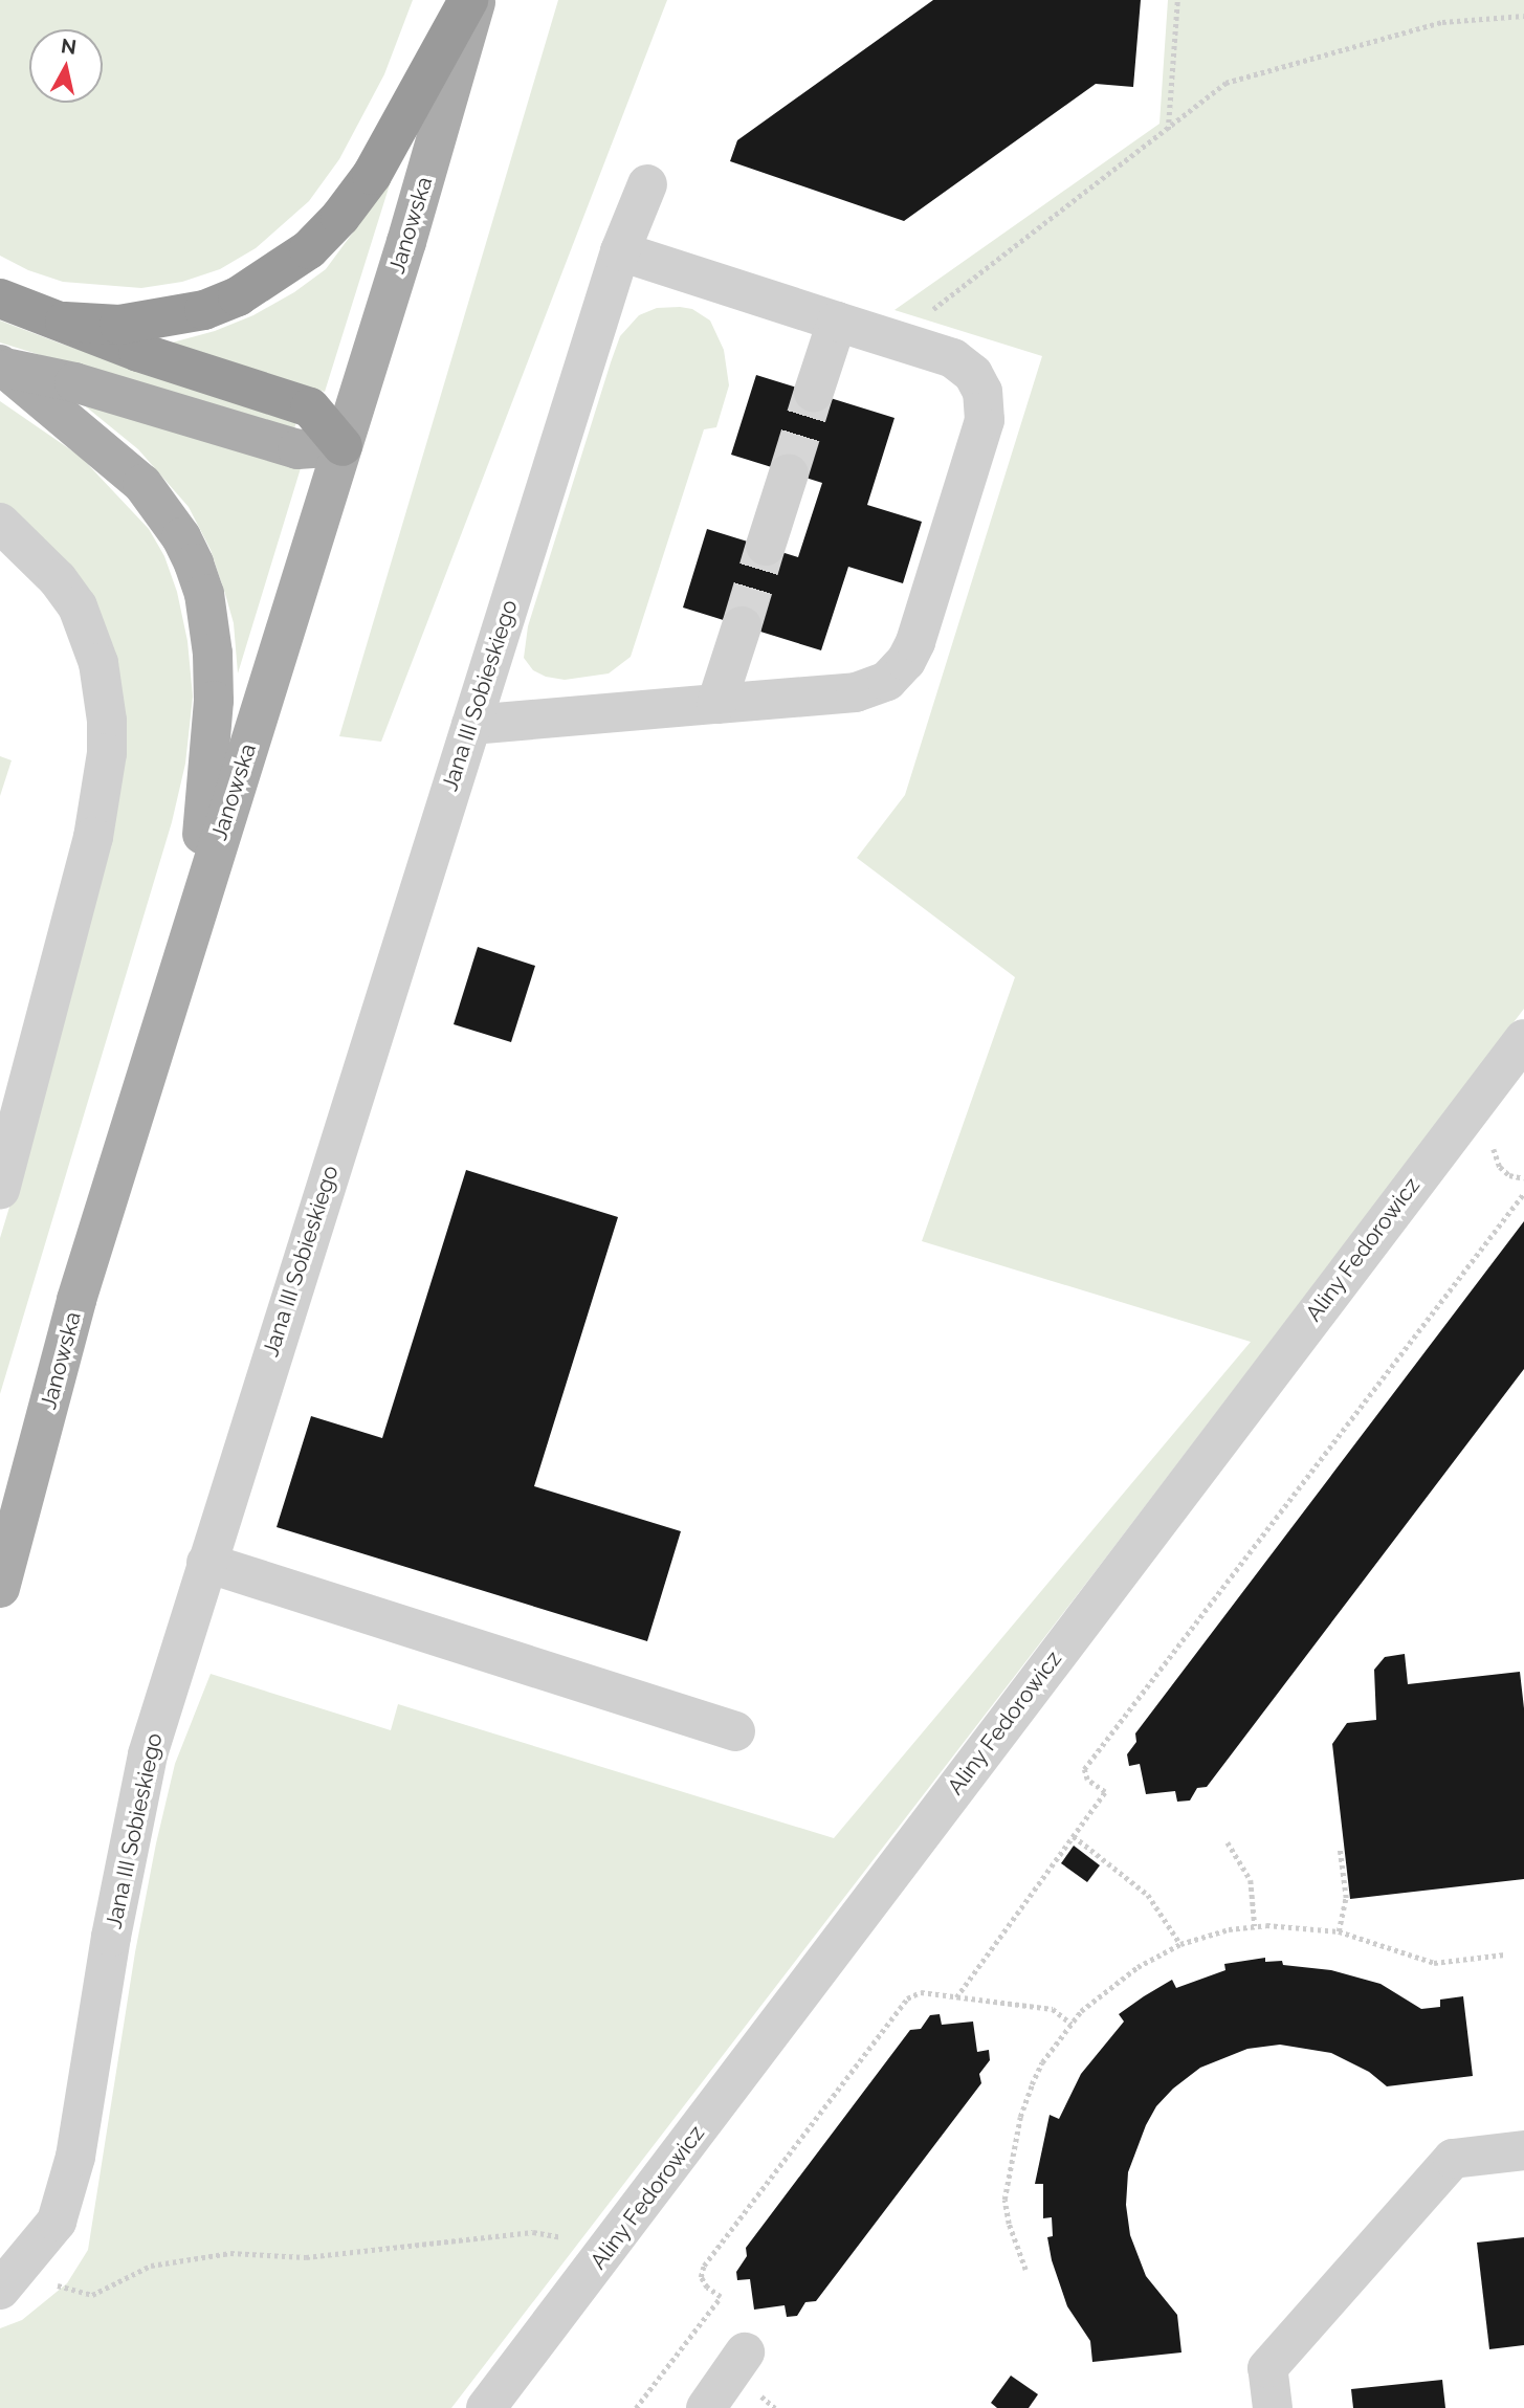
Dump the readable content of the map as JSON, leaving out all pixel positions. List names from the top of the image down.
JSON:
{
  "streets": {
    "main road": ["Janowska"],
    "street": ["Jana III Sobieskiego", "Aliny Fedorowicz"]
  },
  "north": "top"
}
